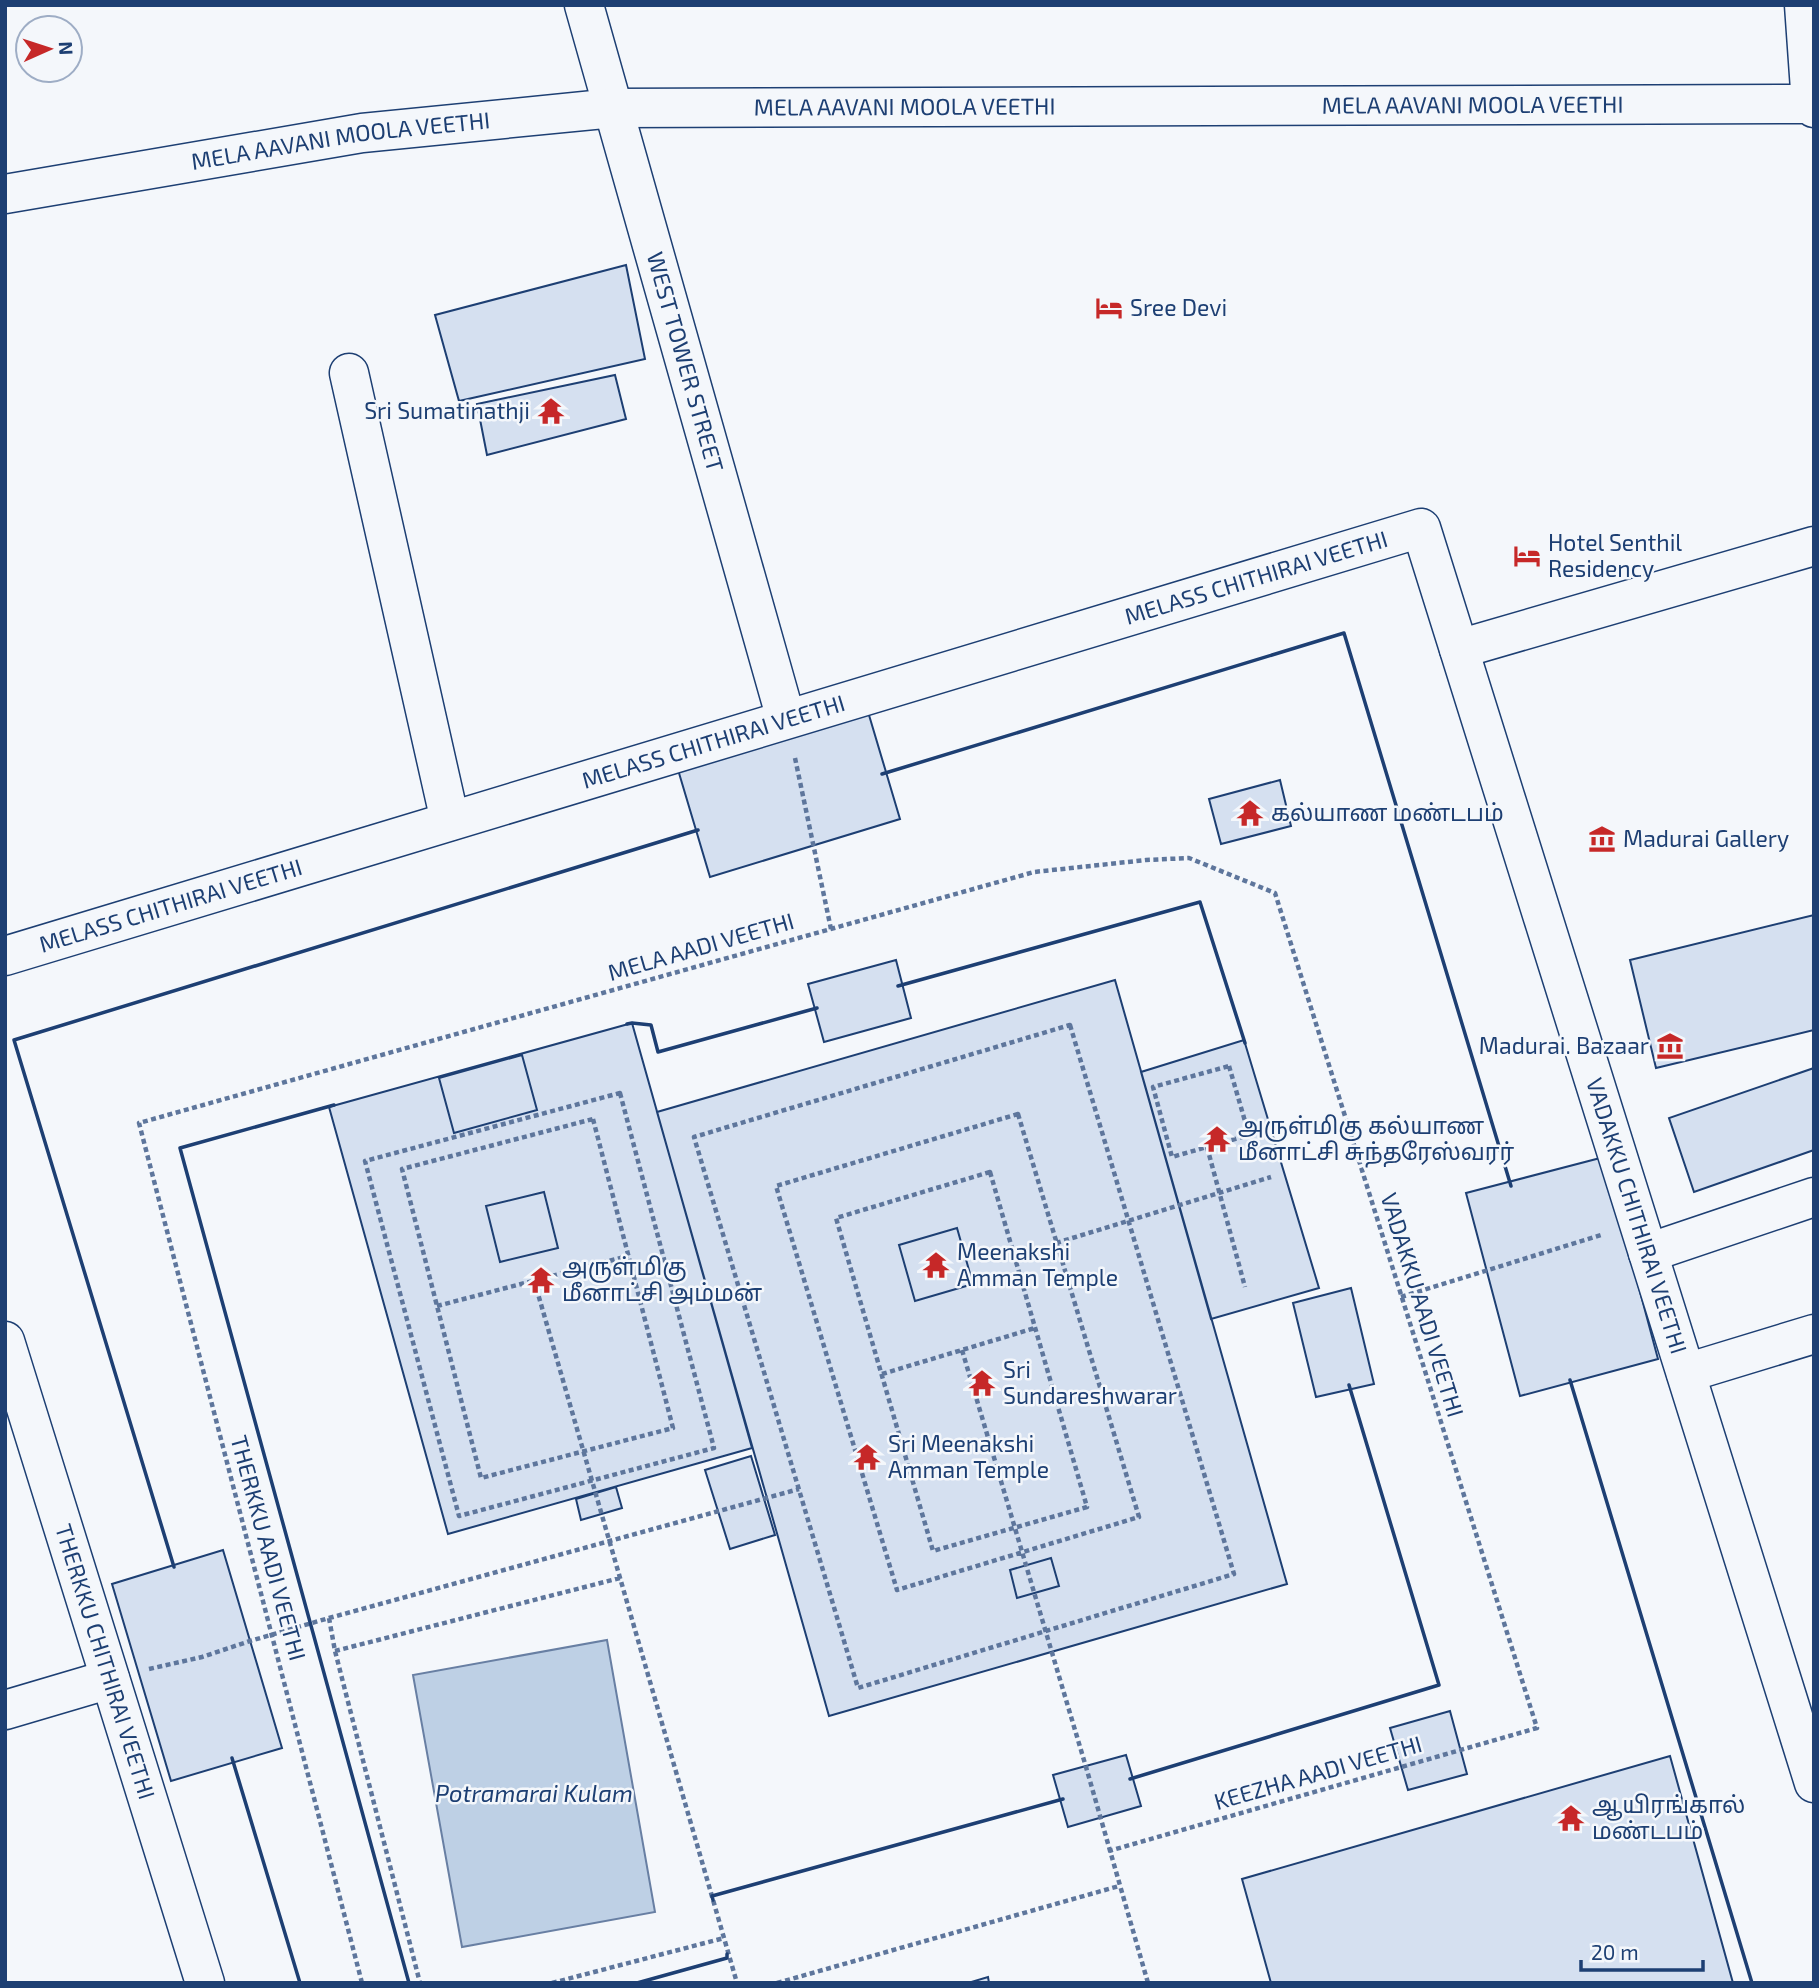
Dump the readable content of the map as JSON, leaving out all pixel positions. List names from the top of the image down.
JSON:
{
  "streets": {
    "street": [
      "MELA AAVANI MOOLA VEETHI",
      "WEST TOWER STREET",
      "MELASS CHITHIRAI VEETHI",
      "VADAKKU CHITHIRAI VEETHI",
      "THERKKU CHITHIRAI VEETHI"
    ],
    "path": [
      "MELA AADI VEETHI",
      "VADAKKU AADI VEETHI",
      "THERKKU AADI VEETHI",
      "KEEZHA AADI VEETHI"
    ]
  },
  "crossings": [
    ["MELA AAVANI MOOLA VEETHI", "WEST TOWER STREET"],
    ["WEST TOWER STREET", "MELASS CHITHIRAI VEETHI"],
    ["MELASS CHITHIRAI VEETHI", "VADAKKU CHITHIRAI VEETHI"],
    ["MELA AADI VEETHI", "VADAKKU AADI VEETHI"],
    ["MELA AADI VEETHI", "THERKKU AADI VEETHI"],
    ["VADAKKU AADI VEETHI", "KEEZHA AADI VEETHI"]
  ],
  "water": ["Potramarai Kulam"],
  "places": {
    "hotel": ["Sree Devi", "Hotel Senthil Residency"],
    "temple": [
      "Sri Sumatinathji",
      "கல்யாண மண்டபம்",
      "அருள்மிகு கல்யாண மீனாட்சி சுந்தரேஸ்வரர்",
      "Meenakshi Amman Temple",
      "அருள்மிகு மீனாட்சி அம்மன்",
      "Sri Sundareshwarar",
      "Sri Meenakshi Amman Temple",
      "ஆயிரங்கால் மண்டபம்"
    ],
    "museum": ["Madurai Gallery", "Madurai. Bazaar"]
  },
  "scale_bar": "20 m",
  "north": "right"
}
